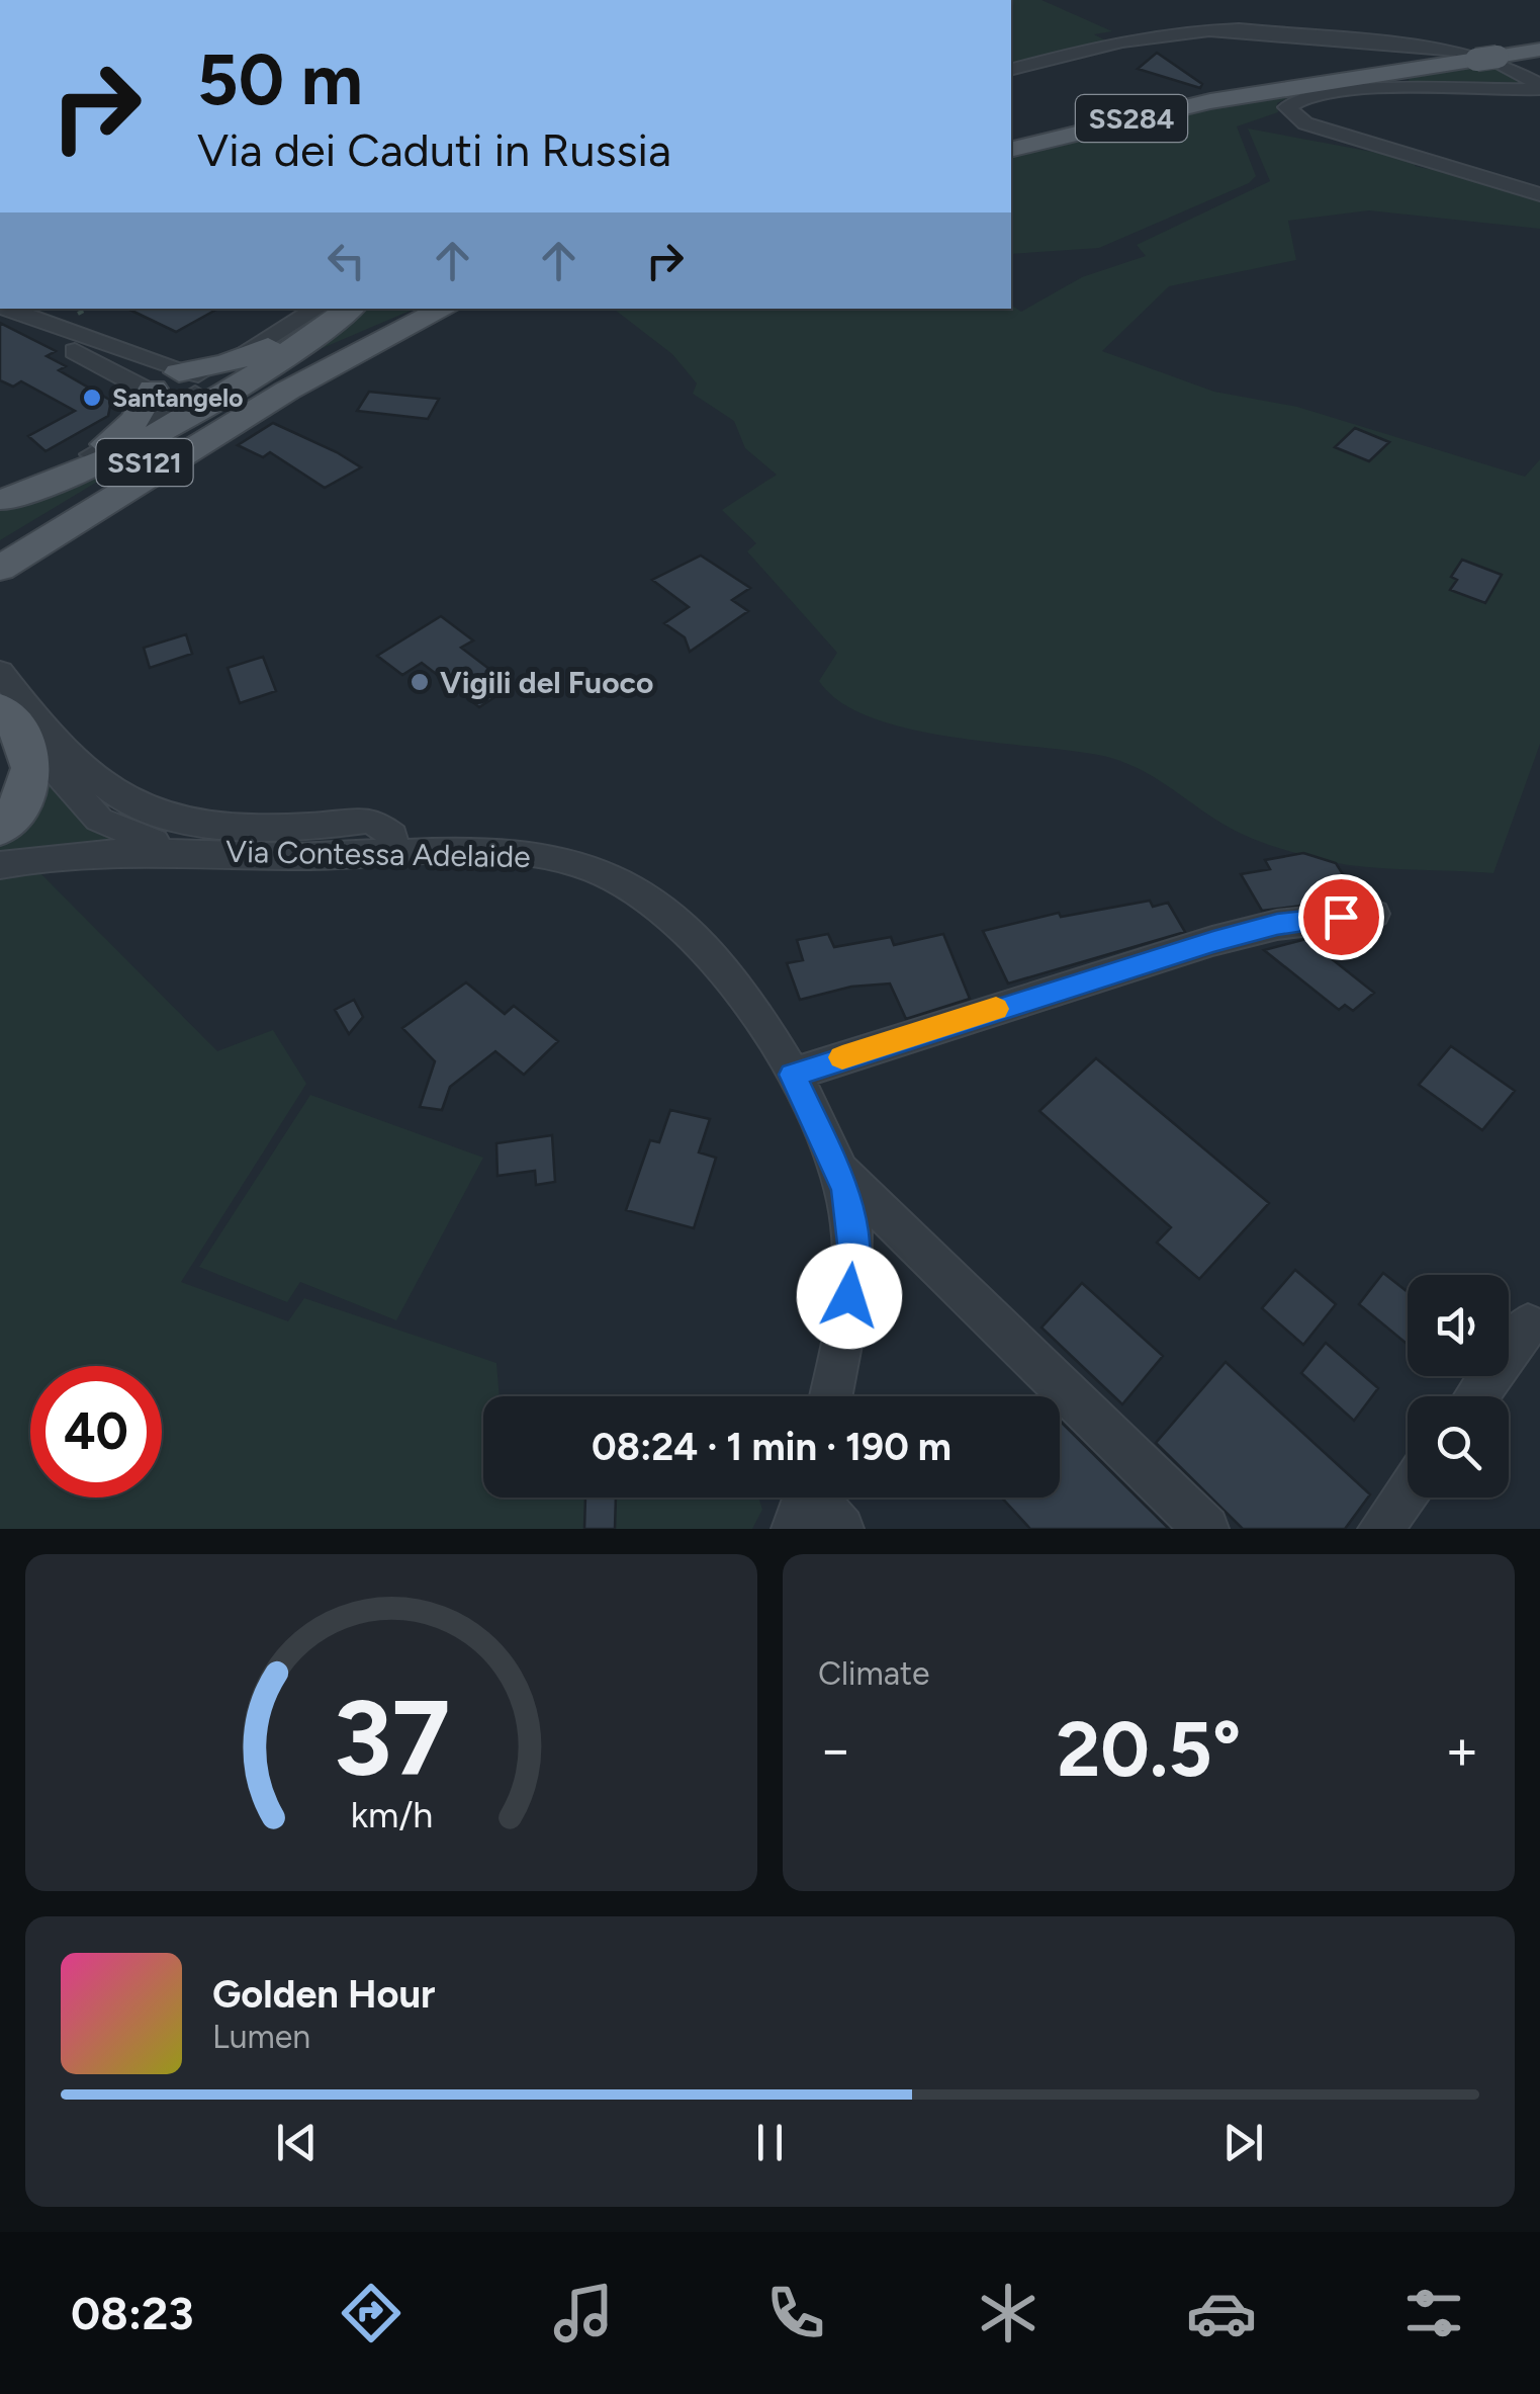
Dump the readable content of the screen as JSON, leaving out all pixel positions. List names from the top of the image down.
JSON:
{
  "streets": {
    "main road": ["SS284", "SS121"],
    "street": ["Via Contessa Adelaide"]
  },
  "places": ["Santangelo", "Vigili del Fuoco"],
  "page": {
    "turn": ["50 m", "Via dei Caduti in Russia"],
    "limit": "40",
    "trip": "08:24 · 1 min · 190 m",
    "tile": "Climate",
    "heat": ["−", "20.5°", "+"],
    "song": ["Golden Hour", "Lumen"],
    "tabs": "08:23",
    "gauge": ["37", "km/h"]
  }
}
